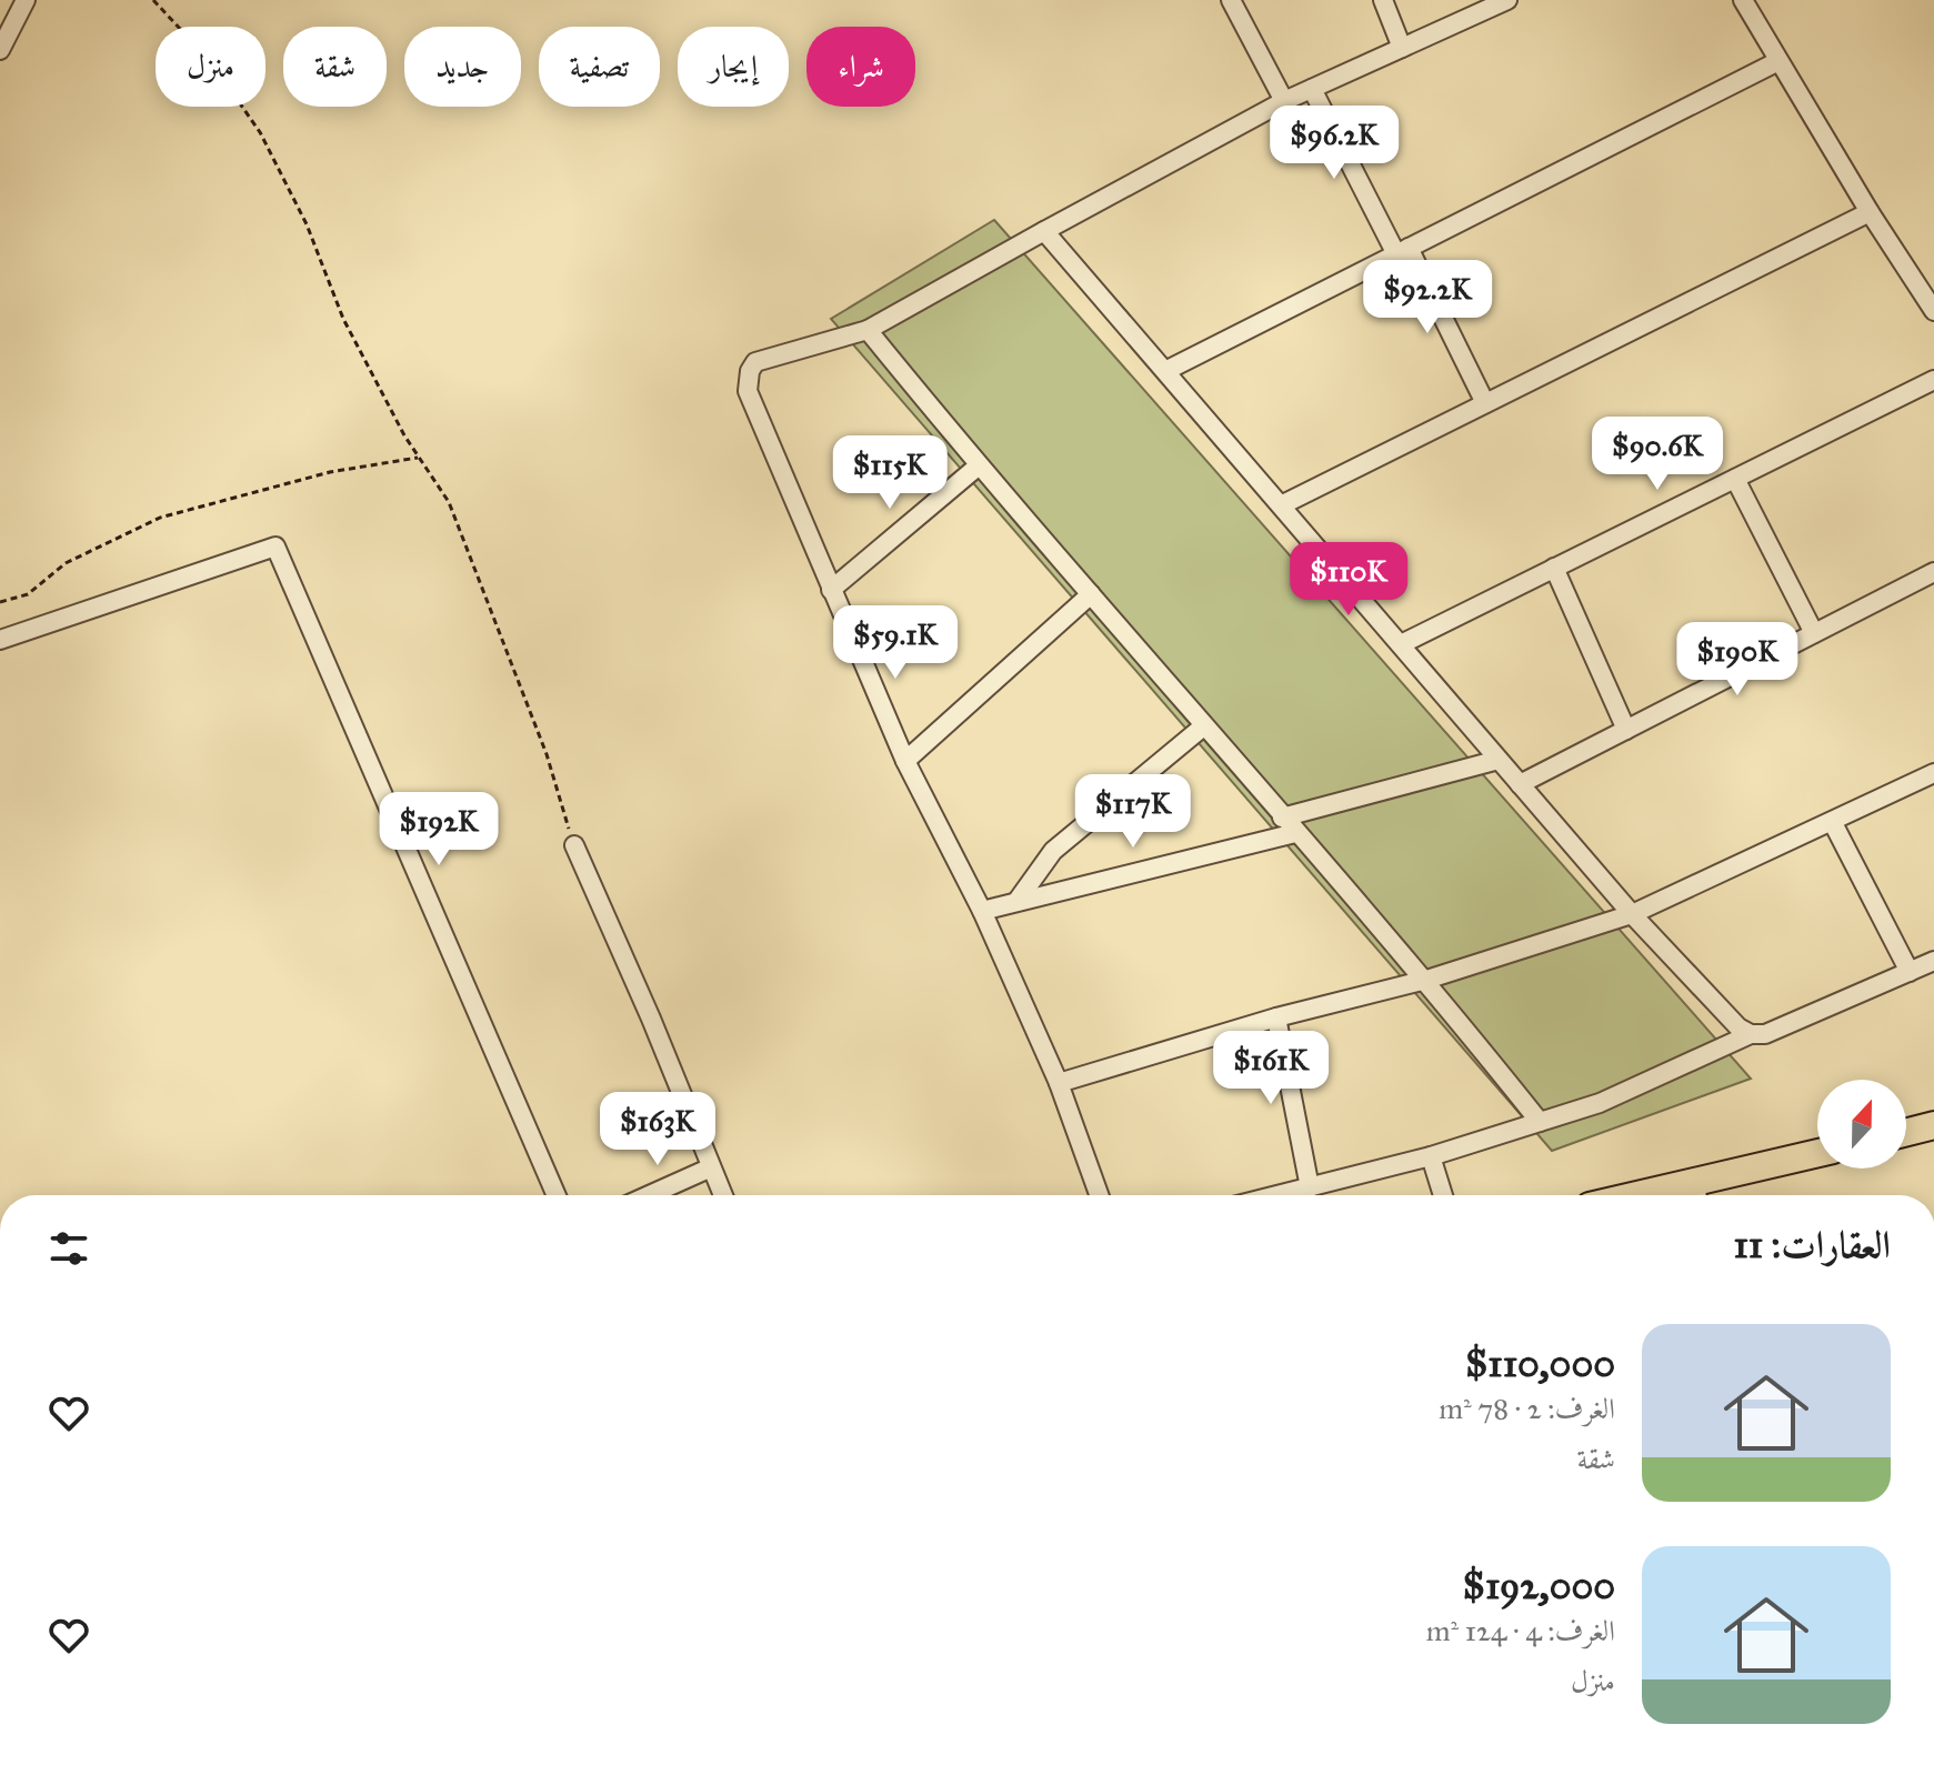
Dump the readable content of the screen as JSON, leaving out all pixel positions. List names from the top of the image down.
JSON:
{
  "north": "top",
  "page": {
    "chip": [
      "شراء",
      "إيجار",
      "تصفية",
      "جديد",
      "شقة",
      "منزل"
    ],
    "price": [
      "$96.2K",
      "$92.2K",
      "$90.6K",
      "$115K",
      "$110K",
      "$59.1K",
      "$190K",
      "$117K",
      "$192K",
      "$161K",
      "$163K"
    ],
    "heading": "العقارات: 11",
    "list": [
      {
        "name": "$110,000",
        "note": "الغرف: 2 · 78 m² · شقة"
      },
      {
        "name": "$192,000",
        "note": "الغرف: 4 · 124 m² · منزل"
      }
    ]
  }
}
